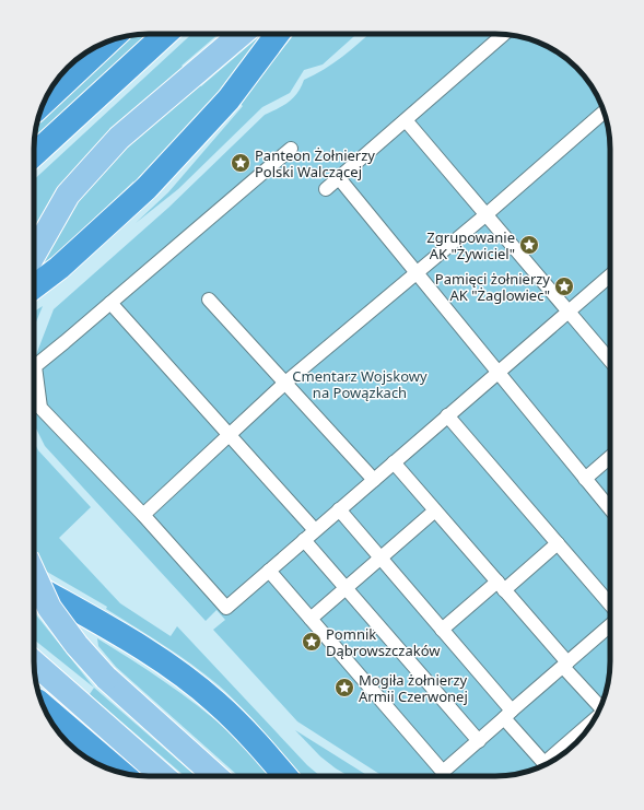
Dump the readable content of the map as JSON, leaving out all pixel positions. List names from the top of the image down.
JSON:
{
  "parks": ["Cmentarz Wojskowy na Powązkach"],
  "places": {
    "place": [
      "Panteon Żołnierzy Polski Walczącej",
      "Zgrupowanie AK \"Żywiciel\"",
      "Pamięci żołnierzy AK \"Żaglowiec\"",
      "Pomnik Dąbrowszczaków",
      "Mogiła żołnierzy Armii Czerwonej"
    ]
  }
}
